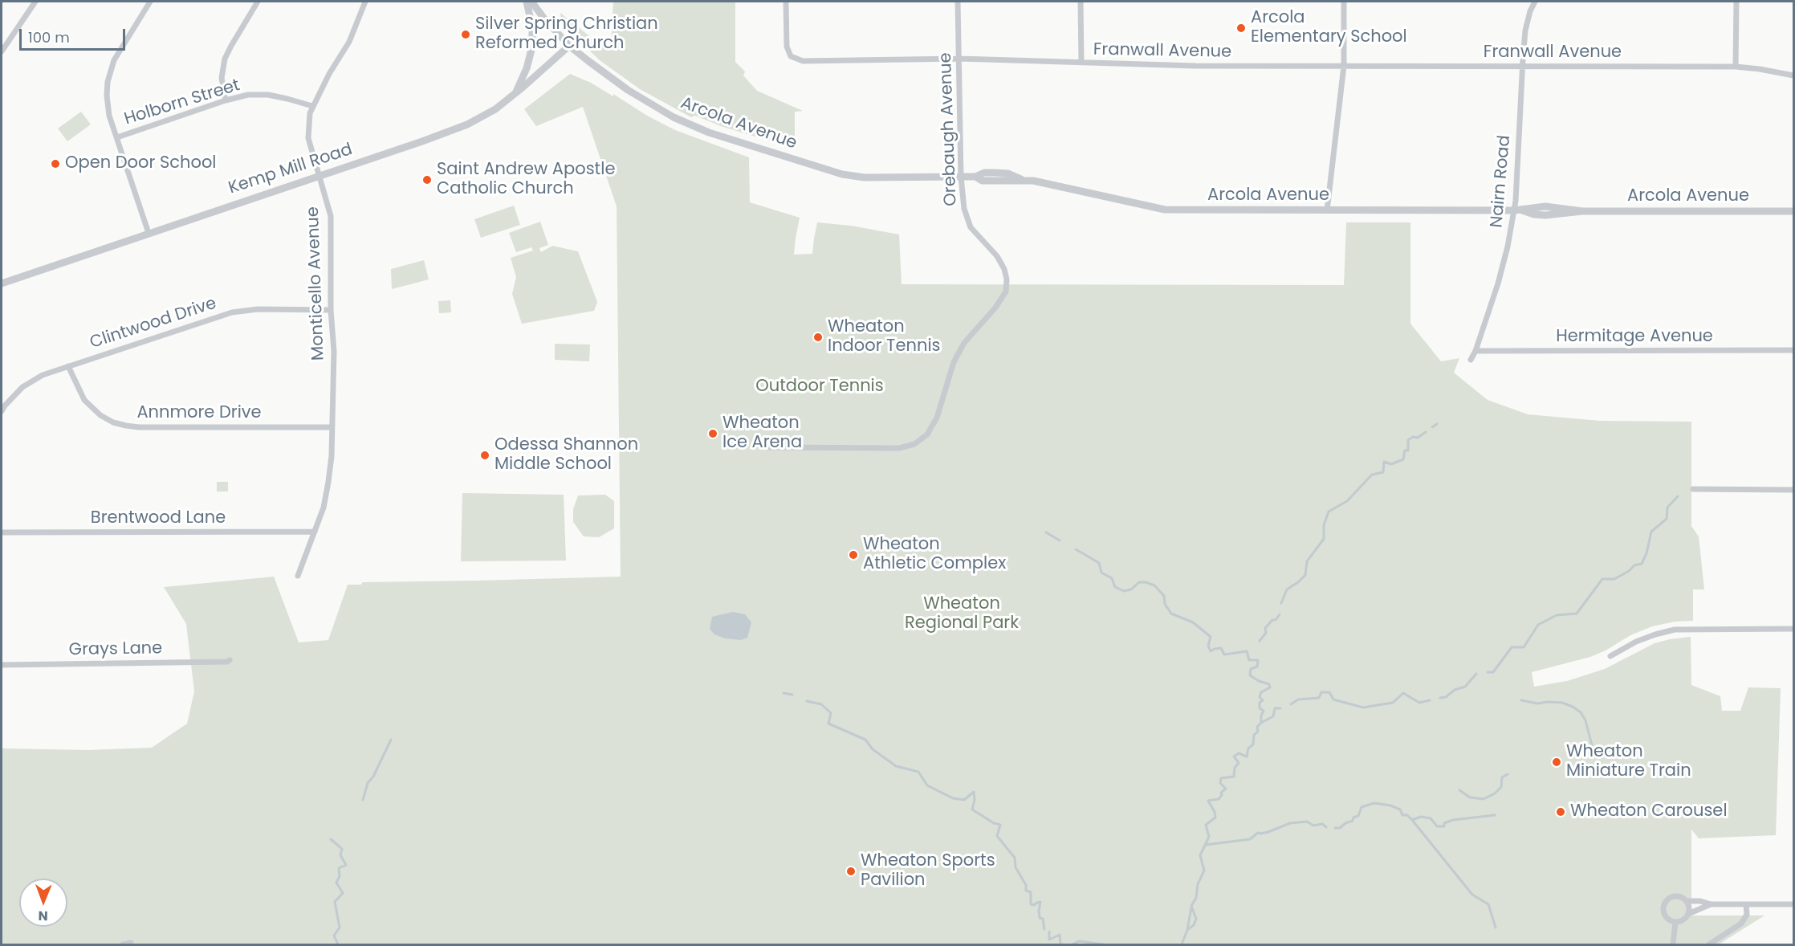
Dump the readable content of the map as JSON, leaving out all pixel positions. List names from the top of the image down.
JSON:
{
  "streets": {
    "street": [
      "Franwall Avenue",
      "Holborn Street",
      "Arcola Avenue",
      "Orebaugh Avenue",
      "Kemp Mill Road",
      "Nairn Road",
      "Monticello Avenue",
      "Clintwood Drive",
      "Hermitage Avenue",
      "Annmore Drive",
      "Brentwood Lane",
      "Grays Lane"
    ]
  },
  "crossings": [
    ["Franwall Avenue", "Orebaugh Avenue"],
    ["Franwall Avenue", "Nairn Road"],
    ["Holborn Street", "Monticello Avenue"],
    ["Arcola Avenue", "Orebaugh Avenue"],
    ["Arcola Avenue", "Kemp Mill Road"],
    ["Arcola Avenue", "Nairn Road"],
    ["Kemp Mill Road", "Monticello Avenue"],
    ["Nairn Road", "Hermitage Avenue"],
    ["Monticello Avenue", "Clintwood Drive"],
    ["Monticello Avenue", "Annmore Drive"],
    ["Monticello Avenue", "Brentwood Lane"],
    ["Clintwood Drive", "Annmore Drive"]
  ],
  "parks": ["Outdoor Tennis", "Wheaton Regional Park"],
  "places": [
    "Arcola Elementary School",
    "Silver Spring Christian Reformed Church",
    "Open Door School",
    "Saint Andrew Apostle Catholic Church",
    "Wheaton Indoor Tennis",
    "Wheaton Ice Arena",
    "Odessa Shannon Middle School",
    "Wheaton Athletic Complex",
    "Wheaton Miniature Train",
    "Wheaton Carousel",
    "Wheaton Sports Pavilion"
  ],
  "scale_bar": "100 m",
  "north": "bottom"
}
